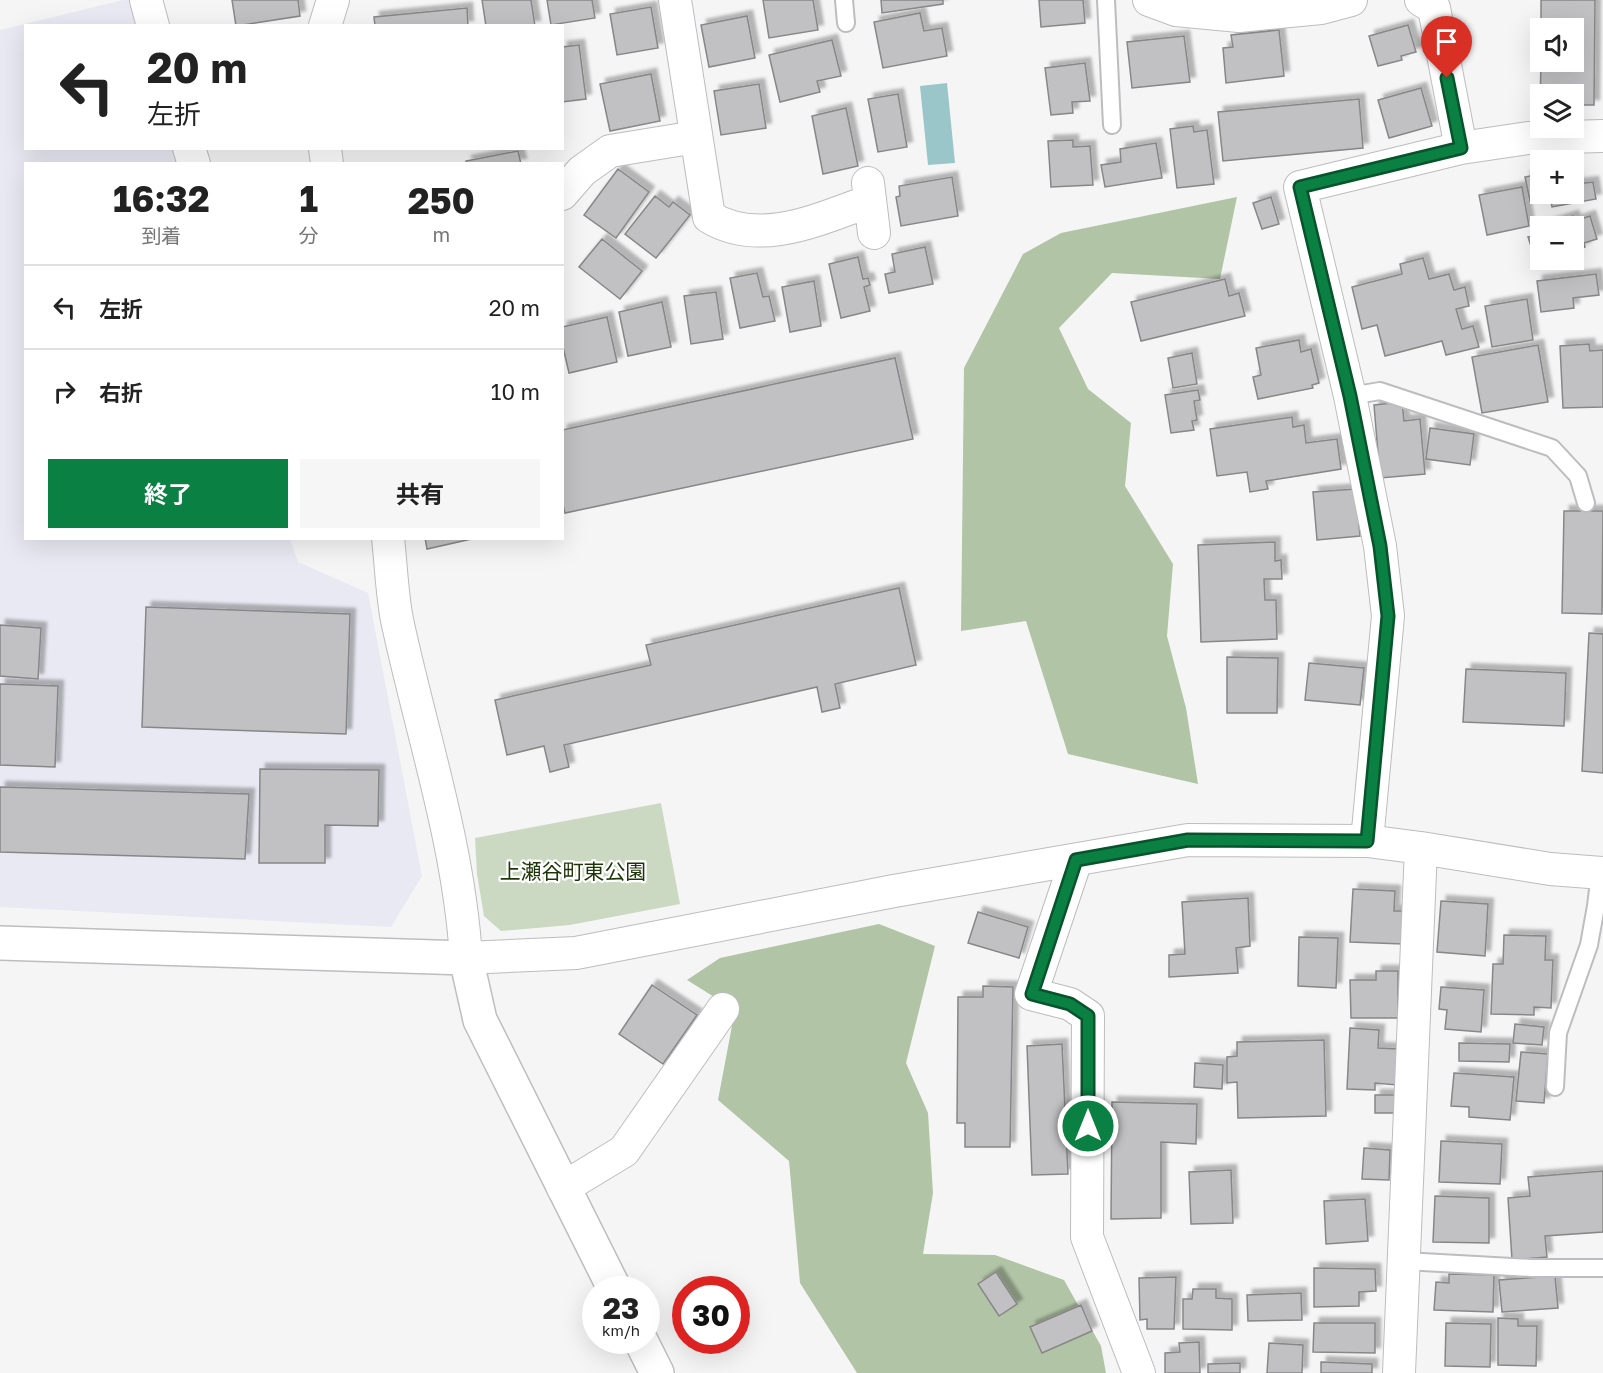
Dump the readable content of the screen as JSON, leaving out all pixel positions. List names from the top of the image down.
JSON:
{
  "parks": ["上瀬谷町東公園"],
  "page": {
    "map_buttons": ["+", "−"],
    "turn": ["20 m", "左折"],
    "eta": [
      "16:32",
      "到着",
      "1",
      "分",
      "250",
      "m"
    ],
    "list": [
      {
        "name": "左折",
        "value": "20 m"
      },
      {
        "name": "右折",
        "value": "10 m"
      }
    ],
    "buttons": ["終了", "共有"],
    "speed": "23 km/h",
    "limit": "30"
  }
}
